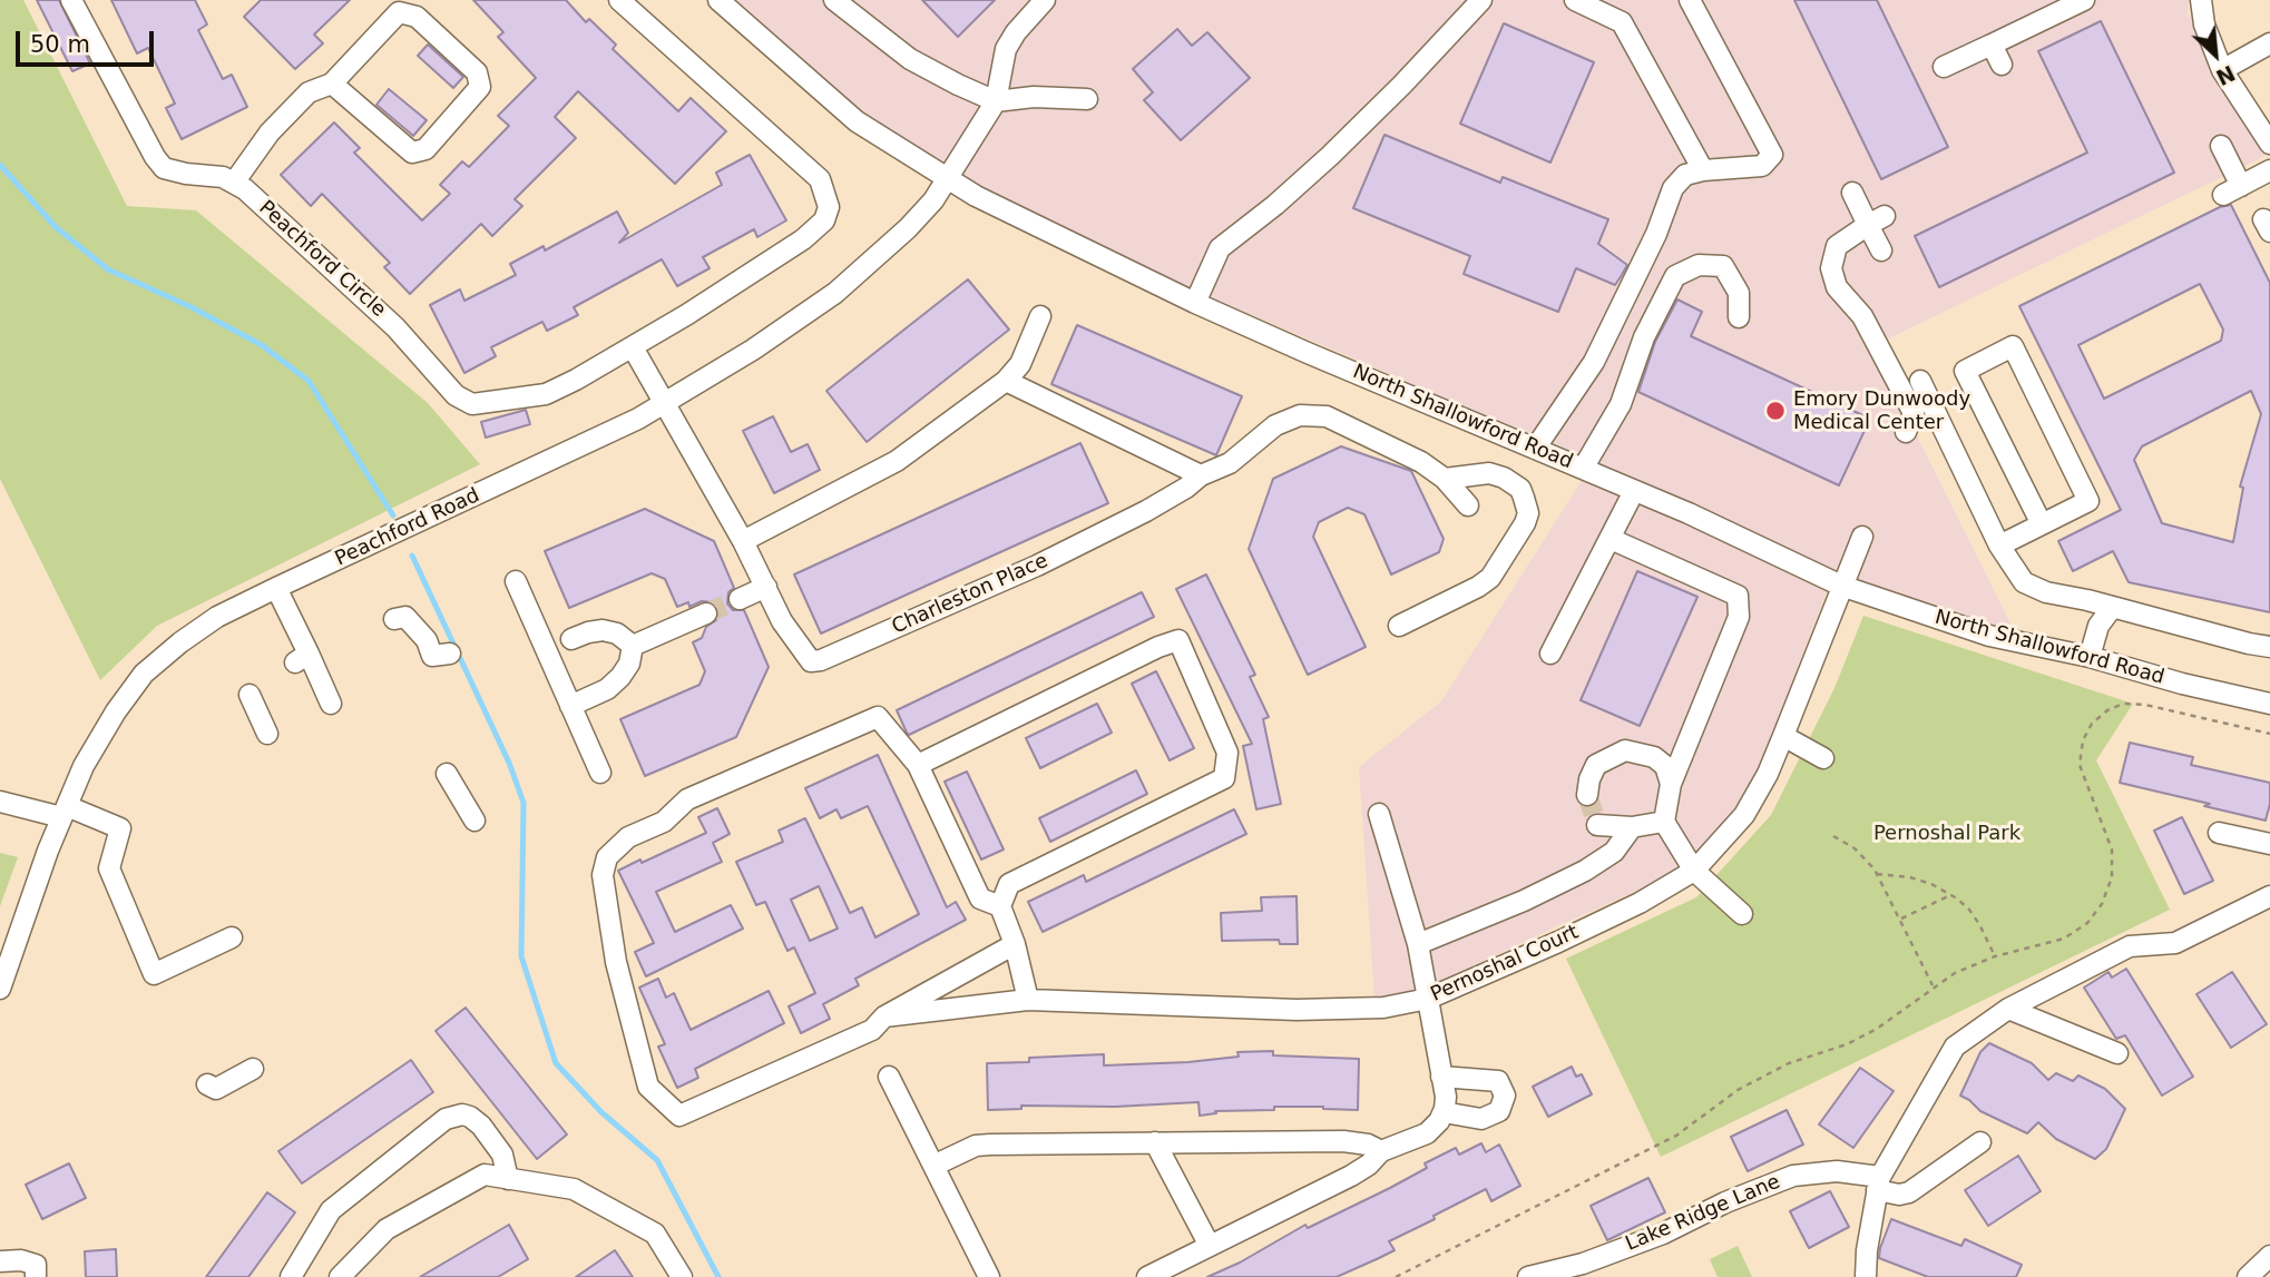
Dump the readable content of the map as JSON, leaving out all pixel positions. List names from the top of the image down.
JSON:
{
  "streets": {
    "street": [
      "Peachford Circle",
      "North Shallowford Road",
      "Peachford Road",
      "Charleston Place",
      "Pernoshal Court",
      "Lake Ridge Lane"
    ]
  },
  "crossings": [
    ["North Shallowford Road", "Peachford Road"],
    ["North Shallowford Road", "Pernoshal Court"],
    ["Peachford Road", "Charleston Place"]
  ],
  "parks": ["Pernoshal Park"],
  "places": ["Emory Dunwoody Medical Center"],
  "scale_bar": "50 m",
  "north": "bottom right"
}
